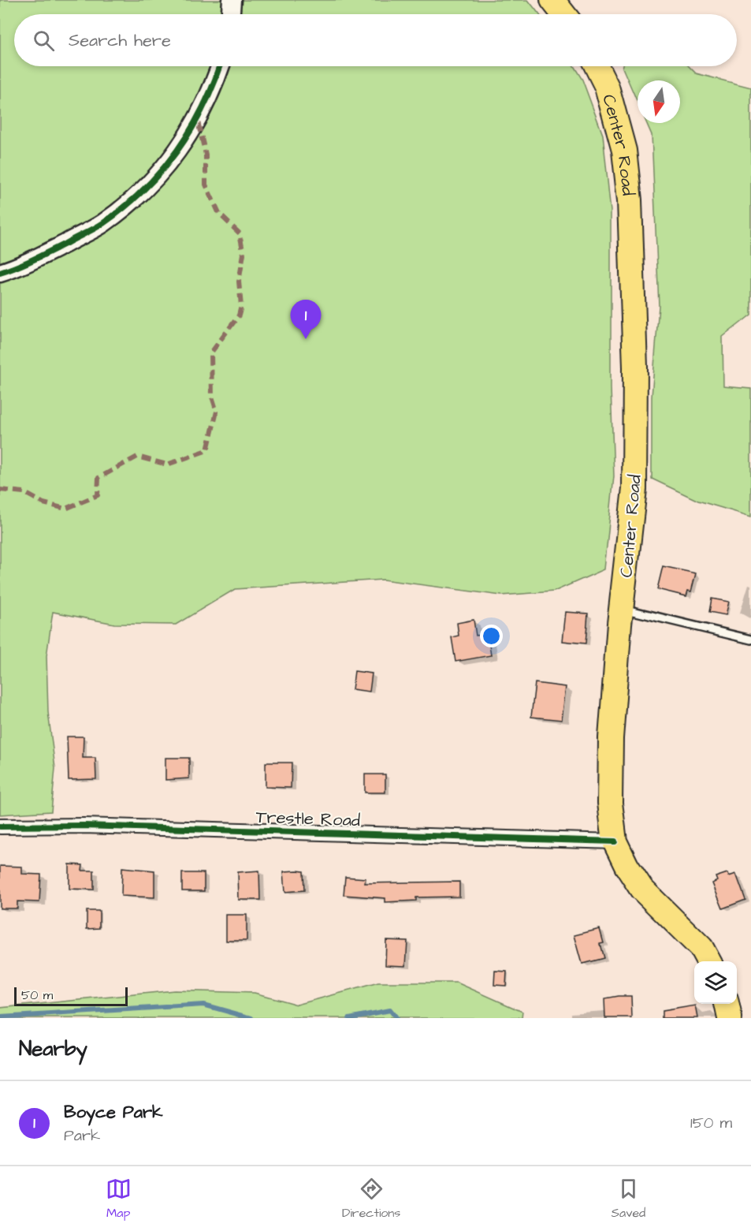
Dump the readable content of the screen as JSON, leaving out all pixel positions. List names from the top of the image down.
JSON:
{
  "streets": {
    "main road": ["Center Road"],
    "street": ["Trestle Road"]
  },
  "crossings": [
    ["Center Road", "Trestle Road"]
  ],
  "scale_bar": "50 m",
  "north": "bottom",
  "page": {
    "search": "Search here",
    "pins": "1",
    "scale": "50 m",
    "heading": "Nearby",
    "list": [
      {
        "mark": "1",
        "name": "Boyce Park",
        "note": "Park",
        "value": "150 m"
      }
    ],
    "nav": ["Map", "Directions", "Saved"]
  }
}
